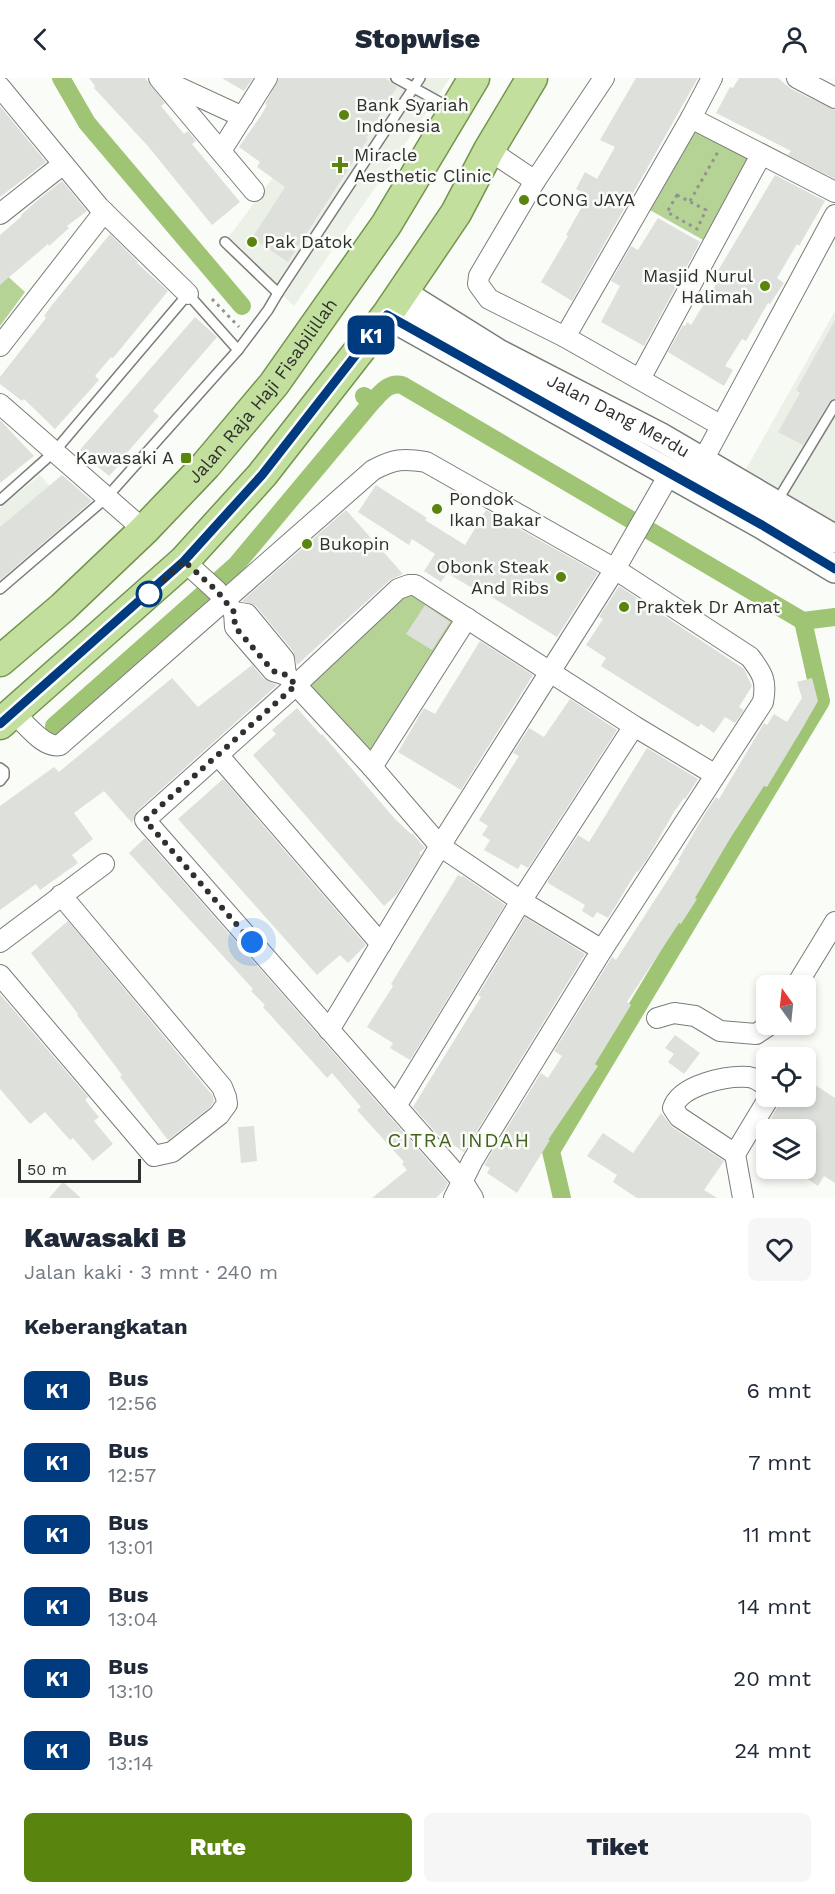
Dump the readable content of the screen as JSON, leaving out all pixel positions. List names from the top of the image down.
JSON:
{
  "streets": {
    "main road": ["Jalan Raja Haji Fisabilillah", "Jalan Dang Merdu"]
  },
  "districts": ["CITRA INDAH"],
  "places": {
    "other": [
      "Bank Syariah Indonesia",
      "CONG JAYA",
      "Pak Datok",
      "Masjid Nurul Halimah",
      "Pondok Ikan Bakar",
      "Bukopin",
      "Obonk Steak And Ribs",
      "Praktek Dr Amat"
    ],
    "health": ["Miracle Aesthetic Clinic"],
    "transit": ["Kawasaki A"]
  },
  "lines": ["bus line K1"],
  "scale_bar": "50 m",
  "north": "top",
  "page": {
    "header": "Stopwise",
    "on_map": "K1",
    "scale": "50 m",
    "heading": [
      ["Kawasaki B", "Jalan kaki · 3 mnt · 240 m"],
      "Keberangkatan"
    ],
    "list": [
      {
        "mark": "K1",
        "name": "Bus",
        "note": "12:56",
        "value": "6 mnt"
      },
      {
        "mark": "K1",
        "name": "Bus",
        "note": "12:57",
        "value": "7 mnt"
      },
      {
        "mark": "K1",
        "name": "Bus",
        "note": "13:01",
        "value": "11 mnt"
      },
      {
        "mark": "K1",
        "name": "Bus",
        "note": "13:04",
        "value": "14 mnt"
      },
      {
        "mark": "K1",
        "name": "Bus",
        "note": "13:10",
        "value": "20 mnt"
      },
      {
        "mark": "K1",
        "name": "Bus",
        "note": "13:14",
        "value": "24 mnt"
      }
    ],
    "buttons": ["Rute", "Tiket"]
  }
}
